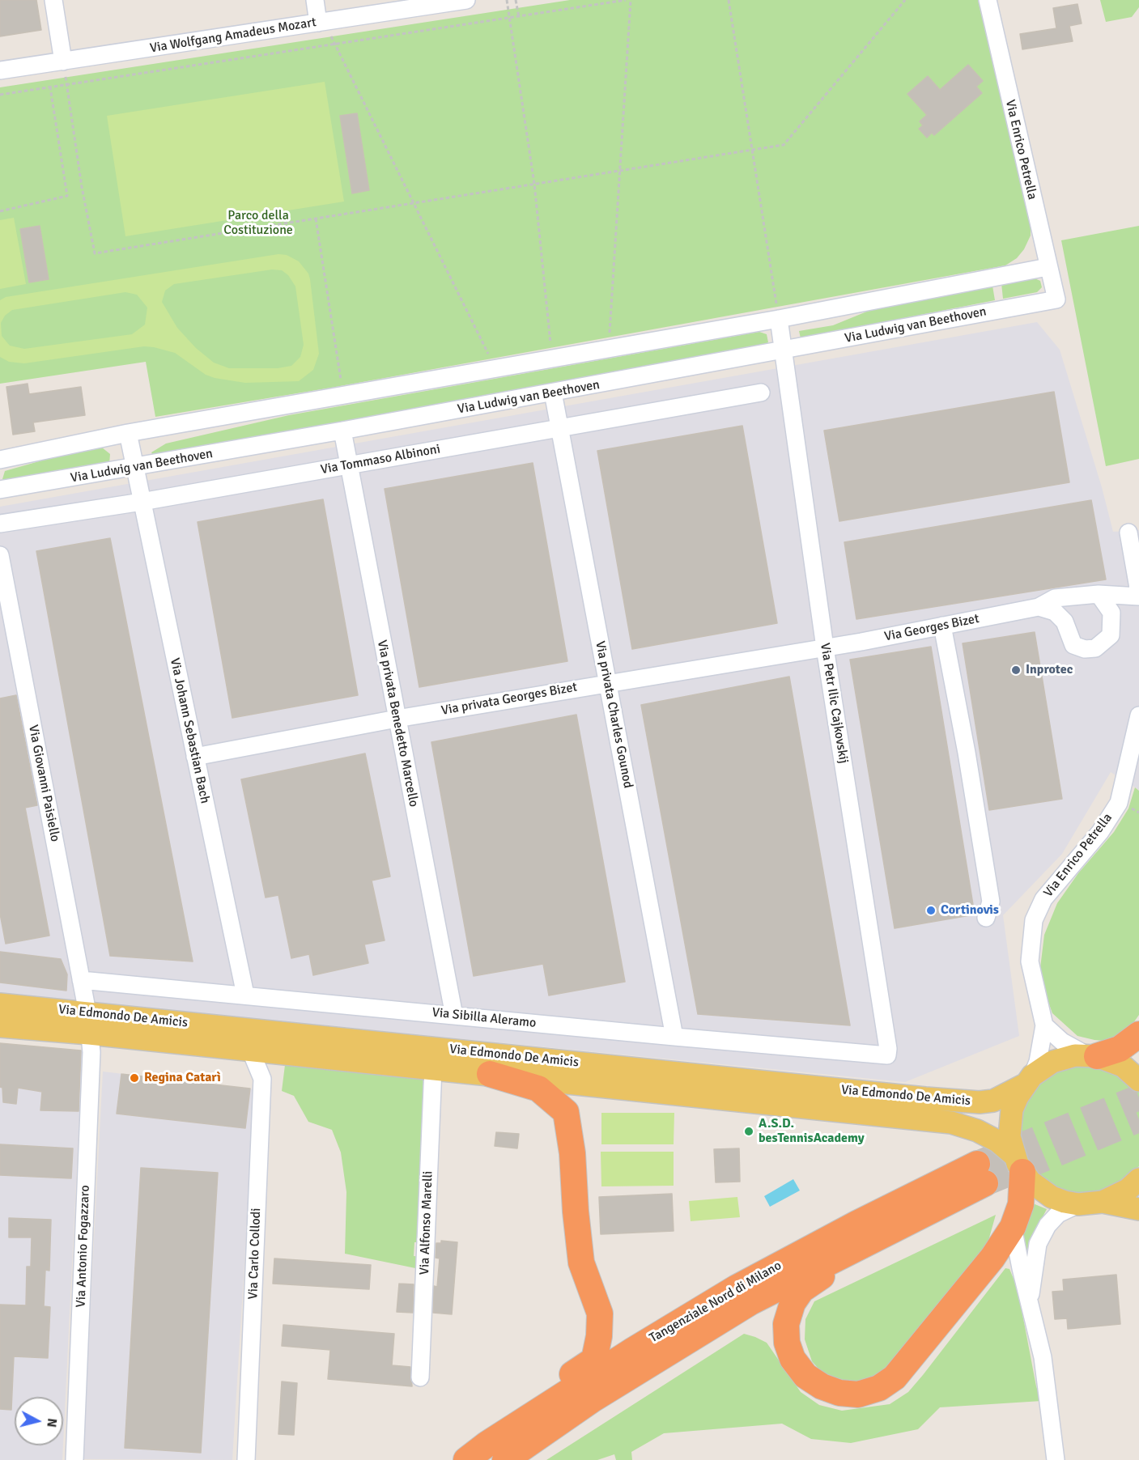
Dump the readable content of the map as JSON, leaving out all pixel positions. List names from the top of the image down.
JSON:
{
  "streets": {
    "highway": ["Tangenziale Nord di Milano"],
    "main road": ["Via Edmondo De Amicis"],
    "street": [
      "Via Wolfgang Amadeus Mozart",
      "Via Enrico Petrella",
      "Via Ludwig van Beethoven",
      "Via Tommaso Albinoni",
      "Via Georges Bizet",
      "Via privata Georges Bizet",
      "Via Petr Ilic Cajkovskij",
      "Via privata Charles Gounod",
      "Via privata Benedetto Marcello",
      "Via Johann Sebastian Bach",
      "Via Giovanni Paisiello",
      "Via Sibilla Aleramo",
      "Via Alfonso Marelli",
      "Via Antonio Fogazzaro",
      "Via Carlo Collodi"
    ]
  },
  "crossings": [
    ["Via Enrico Petrella", "Via Ludwig van Beethoven"],
    ["Via Enrico Petrella", "Via Edmondo De Amicis"],
    ["Via Ludwig van Beethoven", "Via Petr Ilic Cajkovskij"],
    ["Via Ludwig van Beethoven", "Via privata Charles Gounod"],
    ["Via Ludwig van Beethoven", "Via privata Benedetto Marcello"],
    ["Via Ludwig van Beethoven", "Via Johann Sebastian Bach"],
    ["Via Tommaso Albinoni", "Via privata Charles Gounod"],
    ["Via Tommaso Albinoni", "Via privata Benedetto Marcello"],
    ["Via Tommaso Albinoni", "Via Johann Sebastian Bach"],
    ["Via Georges Bizet", "Via privata Georges Bizet"],
    ["Via Georges Bizet", "Via Petr Ilic Cajkovskij"],
    ["Via privata Georges Bizet", "Via Petr Ilic Cajkovskij"],
    ["Via privata Georges Bizet", "Via privata Charles Gounod"],
    ["Via privata Georges Bizet", "Via privata Benedetto Marcello"],
    ["Via privata Georges Bizet", "Via Johann Sebastian Bach"],
    ["Via Petr Ilic Cajkovskij", "Via Sibilla Aleramo"],
    ["Via privata Charles Gounod", "Via Sibilla Aleramo"],
    ["Via privata Benedetto Marcello", "Via Sibilla Aleramo"],
    ["Via Johann Sebastian Bach", "Via Sibilla Aleramo"],
    ["Via Giovanni Paisiello", "Via Edmondo De Amicis"],
    ["Via Giovanni Paisiello", "Via Sibilla Aleramo"],
    ["Via Giovanni Paisiello", "Via Antonio Fogazzaro"],
    ["Via Edmondo De Amicis", "Via Alfonso Marelli"],
    ["Via Edmondo De Amicis", "Via Antonio Fogazzaro"],
    ["Via Edmondo De Amicis", "Via Carlo Collodi"]
  ],
  "parks": ["Parco della Costituzione"],
  "places": [
    "Inprotec",
    "Cortinovis",
    "Regina Catarì",
    "A.S.D. besTennisAcademy"
  ],
  "north": "right"
}
